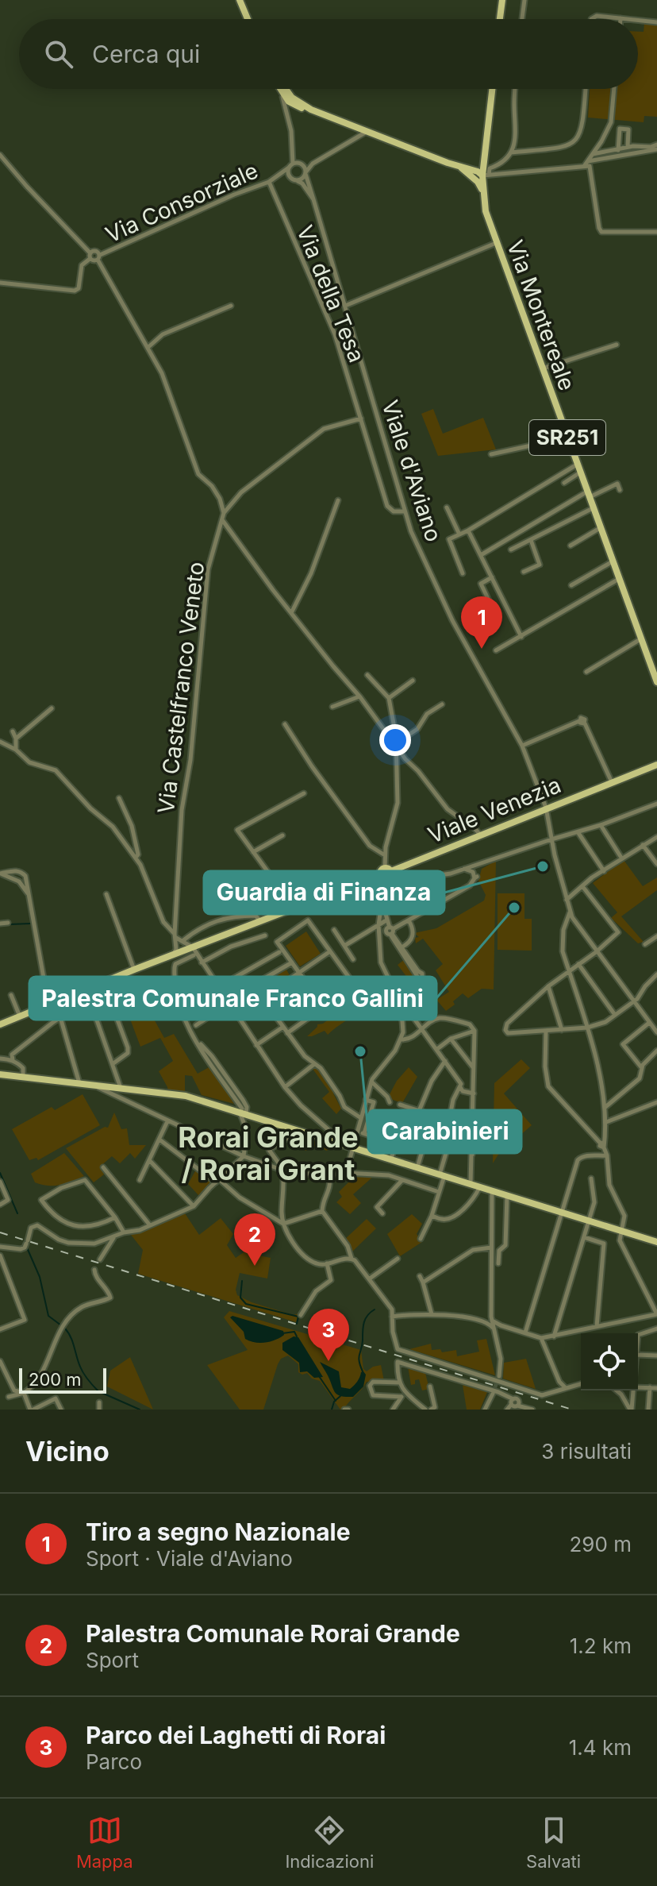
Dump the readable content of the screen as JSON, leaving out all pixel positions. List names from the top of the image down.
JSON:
{
  "streets": {
    "main road": ["Via Montereale", "SR251", "Viale Venezia"],
    "street": [
      "Via Consorziale",
      "Via della Tesa",
      "Viale d'Aviano",
      "Via Castelfranco Veneto"
    ]
  },
  "crossings": [
    ["Via Consorziale", "Via della Tesa"],
    ["Via Consorziale", "Viale d'Aviano"],
    ["Via della Tesa", "Viale d'Aviano"],
    ["Via Montereale", "SR251"],
    ["Viale d'Aviano", "Viale Venezia"]
  ],
  "districts": ["Rorai Grande / Rorai Grant"],
  "places": ["Guardia di Finanza", "Palestra Comunale Franco Gallini", "Carabinieri"],
  "scale_bar": "200 m",
  "page": {
    "search": "Cerca qui",
    "pins": ["1", "2", "3"],
    "scale": "200 m",
    "heading": ["Vicino", "3 risultati"],
    "list": [
      {
        "mark": "1",
        "name": "Tiro a segno Nazionale",
        "note": "Sport · Viale d'Aviano",
        "value": "290 m"
      },
      {
        "mark": "2",
        "name": "Palestra Comunale Rorai Grande",
        "note": "Sport",
        "value": "1.2 km"
      },
      {
        "mark": "3",
        "name": "Parco dei Laghetti di Rorai",
        "note": "Parco",
        "value": "1.4 km"
      }
    ],
    "nav": ["Mappa", "Indicazioni", "Salvati"]
  }
}
